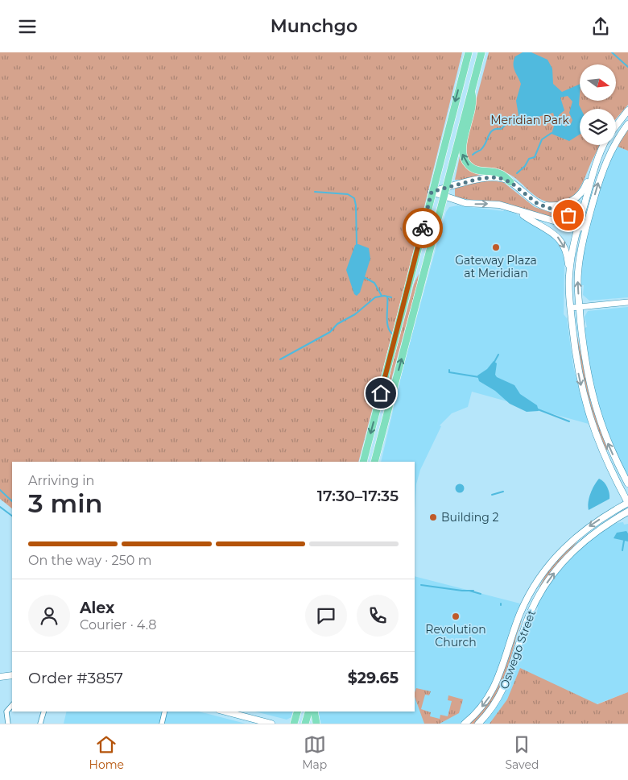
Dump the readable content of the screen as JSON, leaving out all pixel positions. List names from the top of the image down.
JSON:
{
  "streets": {
    "main road": ["Oswego Street"]
  },
  "parks": ["Meridian Park"],
  "places": ["Gateway Plaza at Meridian", "Building 2", "Revolution Church"],
  "north": "right",
  "page": {
    "header": "Munchgo",
    "heading": ["3 min", "Arriving in", "17:30–17:35"],
    "panel": [
      "Alex",
      "Courier · 4.8",
      "Order #3857",
      "$29.65"
    ],
    "bar": "On the way · 250 m",
    "tabs": ["Home", "Map", "Saved"]
  }
}
